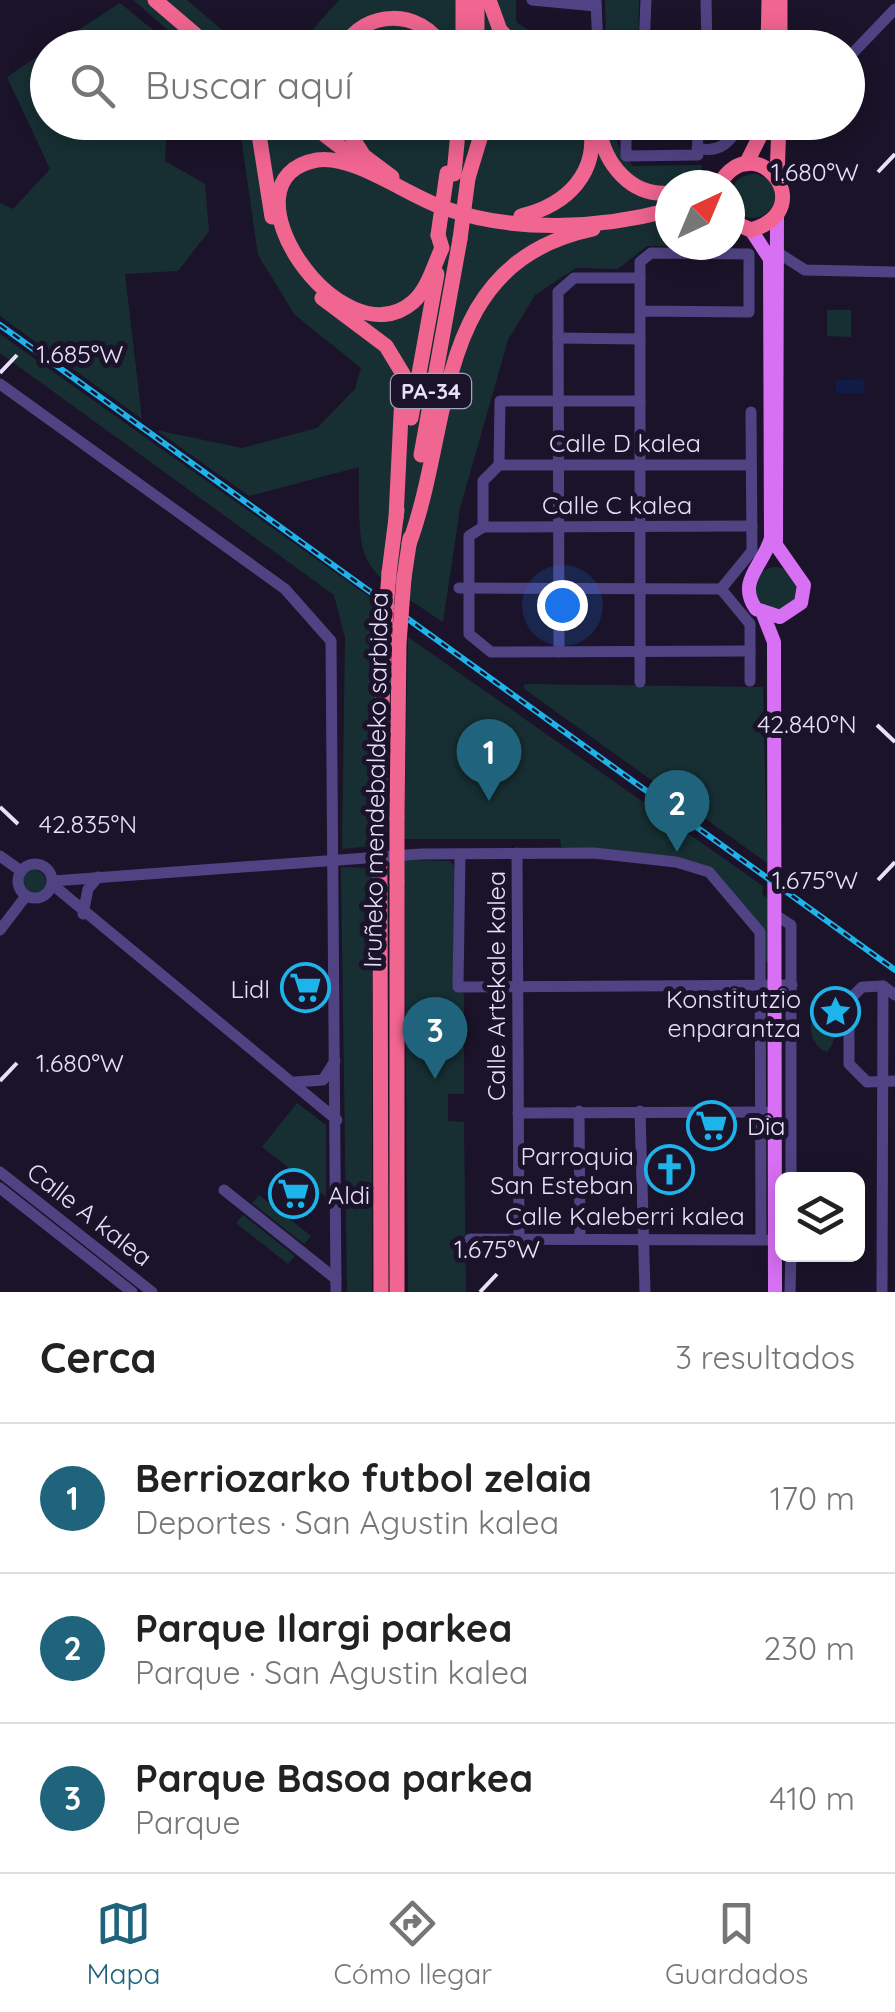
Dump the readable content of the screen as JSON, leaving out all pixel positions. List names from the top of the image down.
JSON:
{
  "streets": {
    "highway": ["PA-34", "Iruñeko mendebaldeko sarbidea"],
    "street": [
      "Calle D kalea",
      "Calle C kalea",
      "Calle Artekale kalea",
      "Calle A kalea",
      "Calle Kaleberri kalea"
    ]
  },
  "crossings": [
    ["Calle Artekale kalea", "Calle Kaleberri kalea"]
  ],
  "places": {
    "supermarket": ["Lidl", "Dia", "Aldi"],
    "place": ["Konstitutzio enparantza"],
    "church": ["Parroquia San Esteban"]
  },
  "north": "top right",
  "page": {
    "search": "Buscar aquí",
    "pins": ["1", "2", "3"],
    "heading": ["Cerca", "3 resultados"],
    "list": [
      {
        "mark": "1",
        "name": "Berriozarko futbol zelaia",
        "note": "Deportes · San Agustin kalea",
        "value": "170 m"
      },
      {
        "mark": "2",
        "name": "Parque Ilargi parkea",
        "note": "Parque · San Agustin kalea",
        "value": "230 m"
      },
      {
        "mark": "3",
        "name": "Parque Basoa parkea",
        "note": "Parque",
        "value": "410 m"
      }
    ],
    "nav": ["Mapa", "Cómo llegar", "Guardados"]
  },
  "coordinates": [
    "1.680°W",
    "1.685°W",
    "42.840°N",
    "42.835°N",
    "1.675°W"
  ]
}
